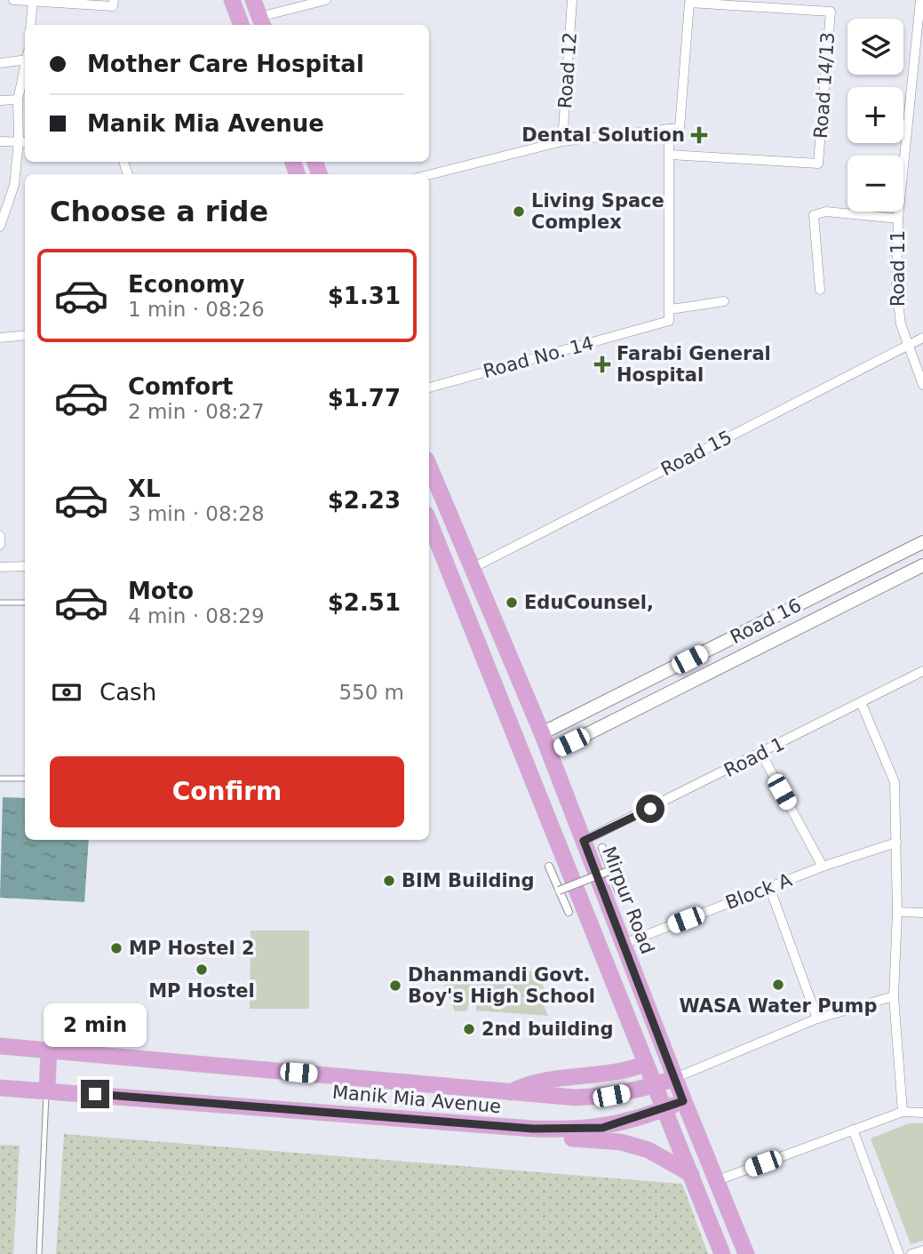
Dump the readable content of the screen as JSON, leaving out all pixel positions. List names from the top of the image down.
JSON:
{
  "streets": {
    "highway": ["Mirpur Road", "Manik Mia Avenue"],
    "main road": ["Road 16"],
    "street": [
      "Road 12",
      "Road 14/13",
      "Road 11",
      "Road No. 14",
      "Road 15",
      "Road 1",
      "Block A"
    ]
  },
  "crossings": [
    ["Road 11", "Road 15"],
    ["Road 15", "Mirpur Road"],
    ["Road 16", "Mirpur Road"],
    ["Road 1", "Mirpur Road"],
    ["Block A", "Mirpur Road"],
    ["Mirpur Road", "Manik Mia Avenue"]
  ],
  "places": {
    "health": ["Dental Solution", "Farabi General Hospital"],
    "other": [
      "Living Space Complex",
      "EduCounsel,",
      "BIM Building",
      "MP Hostel 2",
      "MP Hostel",
      "WASA Water Pump",
      "Dhanmandi Govt. Boy's High School",
      "2nd building"
    ]
  },
  "page": {
    "map_buttons": ["+", "−"],
    "banner": ["Mother Care Hospital", "Manik Mia Avenue"],
    "heading": "Choose a ride",
    "list": [
      {
        "name": "Economy",
        "note": "1 min · 08:26",
        "value": "$1.31"
      },
      {
        "name": "Comfort",
        "note": "2 min · 08:27",
        "value": "$1.77"
      },
      {
        "name": "XL",
        "note": "3 min · 08:28",
        "value": "$2.23"
      },
      {
        "name": "Moto",
        "note": "4 min · 08:29",
        "value": "$2.51"
      }
    ],
    "pay": ["Cash", "550 m"],
    "buttons": "Confirm",
    "bubble": "2 min"
  }
}
